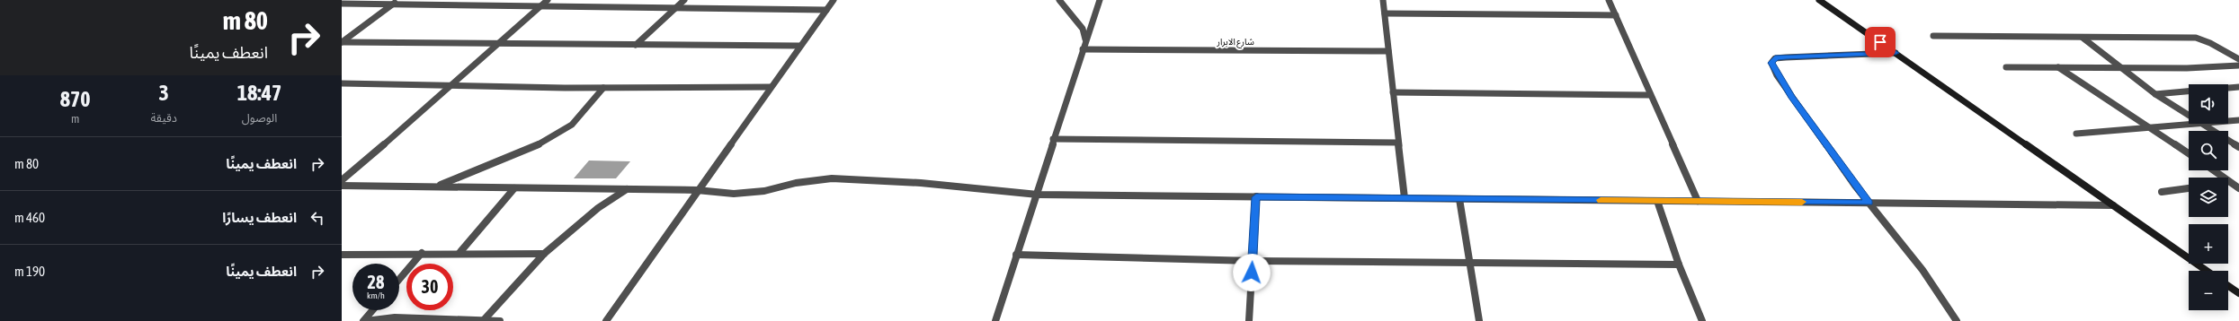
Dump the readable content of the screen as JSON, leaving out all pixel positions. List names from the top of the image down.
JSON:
{
  "streets": {
    "street": ["شارع الابرار"]
  },
  "page": {
    "turn": ["80 m", "انعطف يمينًا"],
    "eta": [
      "18:47",
      "الوصول",
      "3",
      "دقيقة",
      "870",
      "m"
    ],
    "map_buttons": ["+", "−"],
    "list": [
      {
        "name": "انعطف يمينًا",
        "value": "80 m"
      },
      {
        "name": "انعطف يسارًا",
        "value": "460 m"
      },
      {
        "name": "انعطف يمينًا",
        "value": "190 m"
      }
    ],
    "speed": "28 km/h",
    "limit": "30"
  }
}
